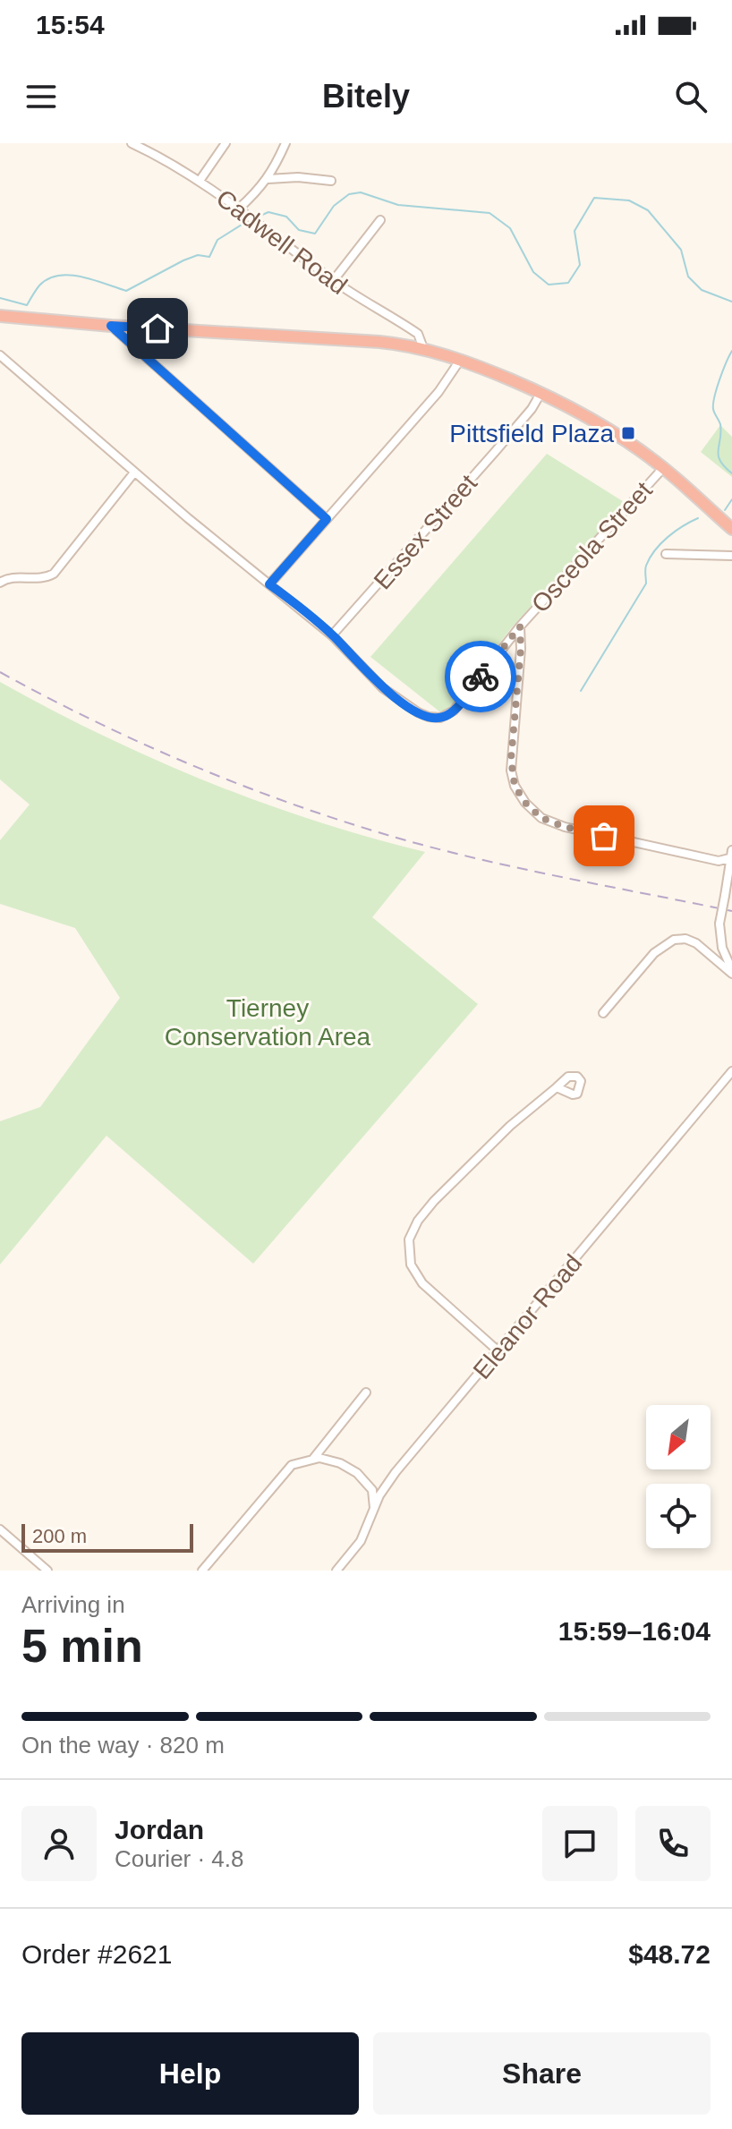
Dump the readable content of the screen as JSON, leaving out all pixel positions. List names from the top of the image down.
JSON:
{
  "streets": {
    "street": [
      "Cadwell Road",
      "Essex Street",
      "Osceola Street",
      "Eleanor Road"
    ]
  },
  "crossings": [
    ["Essex Street", "Osceola Street"]
  ],
  "parks": ["Tierney Conservation Area"],
  "places": {
    "transit": ["Pittsfield Plaza"]
  },
  "scale_bar": "200 m",
  "north": "bottom left",
  "page": {
    "status": "15:54",
    "header": "Bitely",
    "scale": "200 m",
    "heading": ["5 min", "Arriving in", "15:59–16:04"],
    "panel": [
      "Jordan",
      "Courier · 4.8",
      "Order #2621",
      "$48.72"
    ],
    "bar": "On the way · 820 m",
    "buttons": ["Help", "Share"]
  }
}
